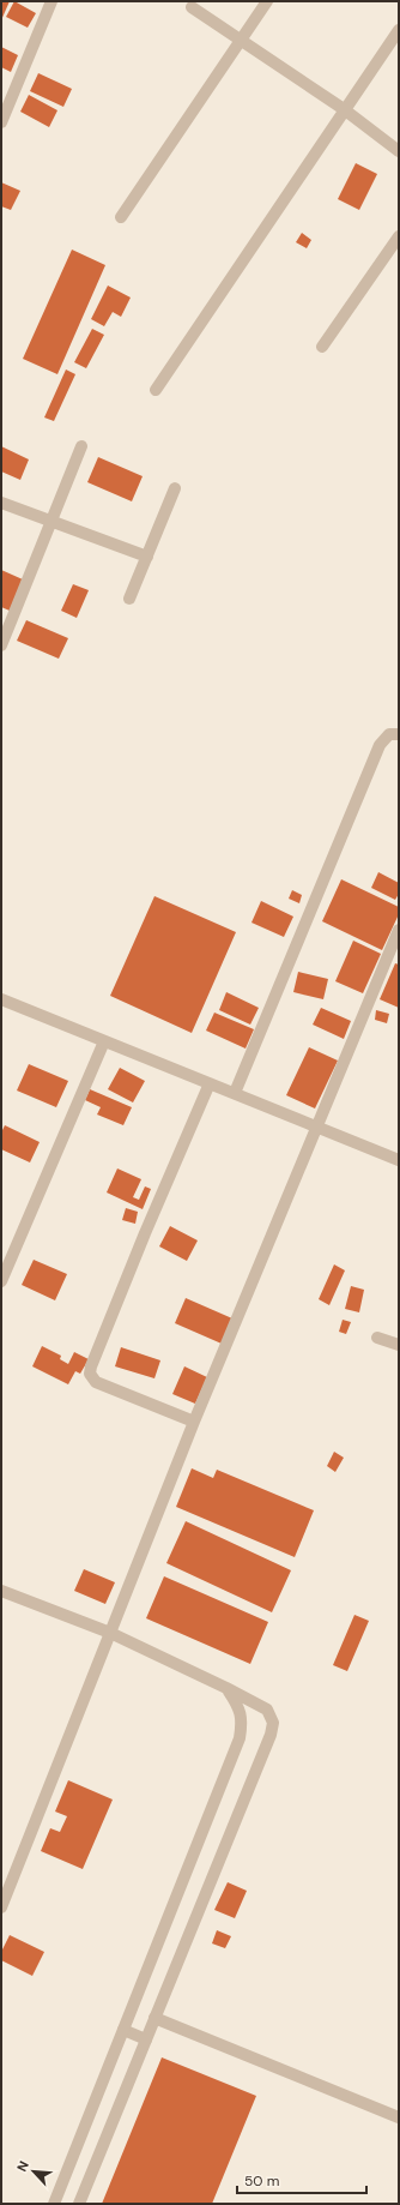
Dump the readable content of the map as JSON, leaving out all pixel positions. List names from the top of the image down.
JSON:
{
  "scale_bar": "50 m",
  "north": "top left"
}
